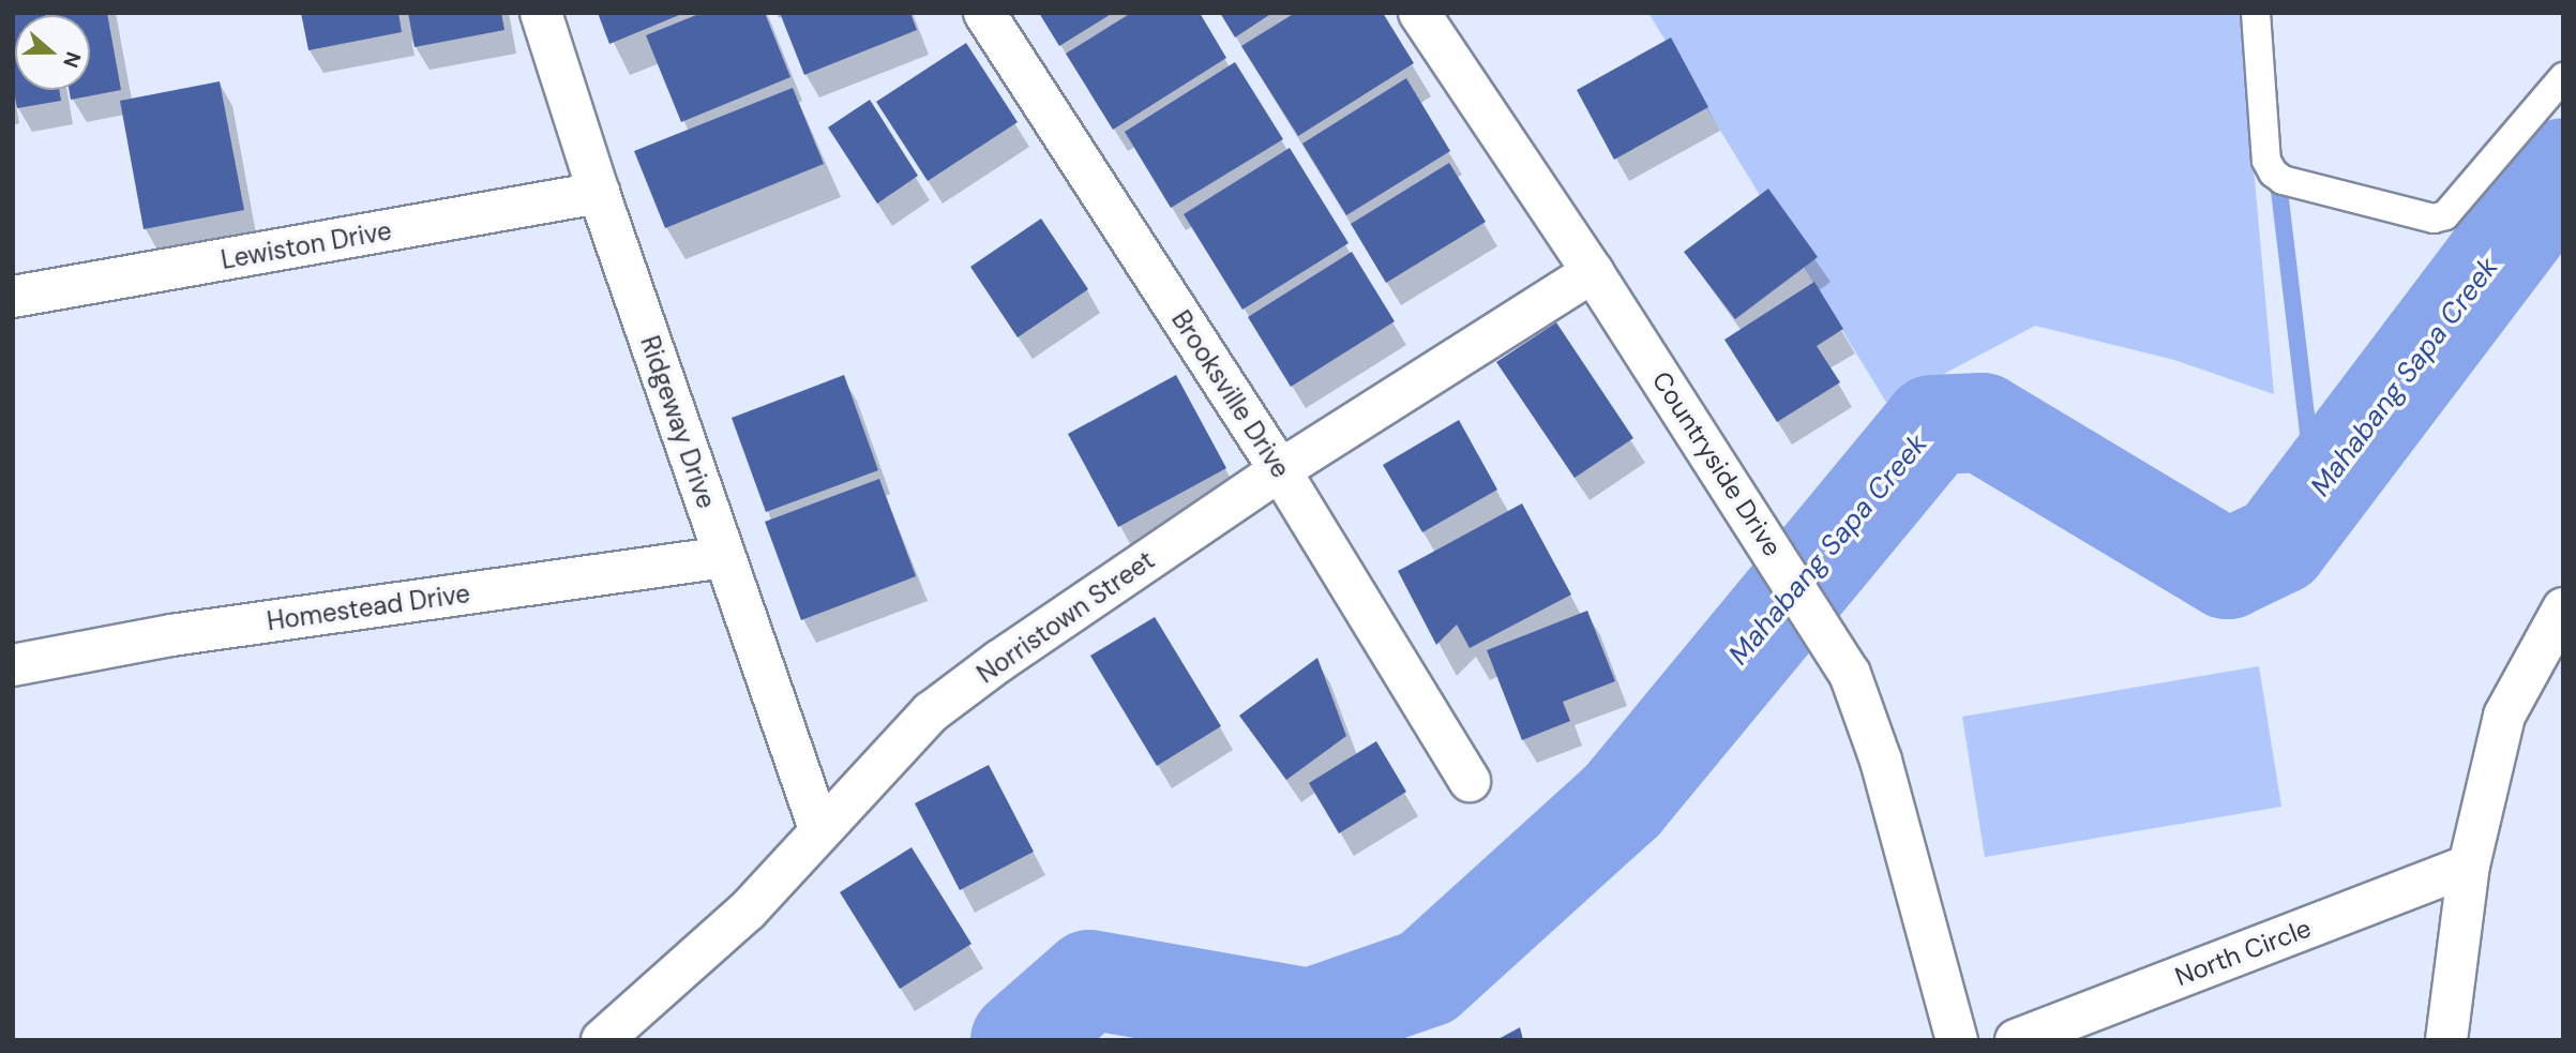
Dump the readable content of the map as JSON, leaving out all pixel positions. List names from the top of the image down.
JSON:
{
  "streets": {
    "street": [
      "Lewiston Drive",
      "Brooksville Drive",
      "Ridgeway Drive",
      "Countryside Drive",
      "Homestead Drive",
      "Norristown Street",
      "North Circle"
    ]
  },
  "crossings": [
    ["Lewiston Drive", "Ridgeway Drive"],
    ["Brooksville Drive", "Norristown Street"],
    ["Ridgeway Drive", "Homestead Drive"],
    ["Ridgeway Drive", "Norristown Street"],
    ["Countryside Drive", "Norristown Street"]
  ],
  "water": ["Mahabang Sapa Creek"],
  "north": "right"
}
